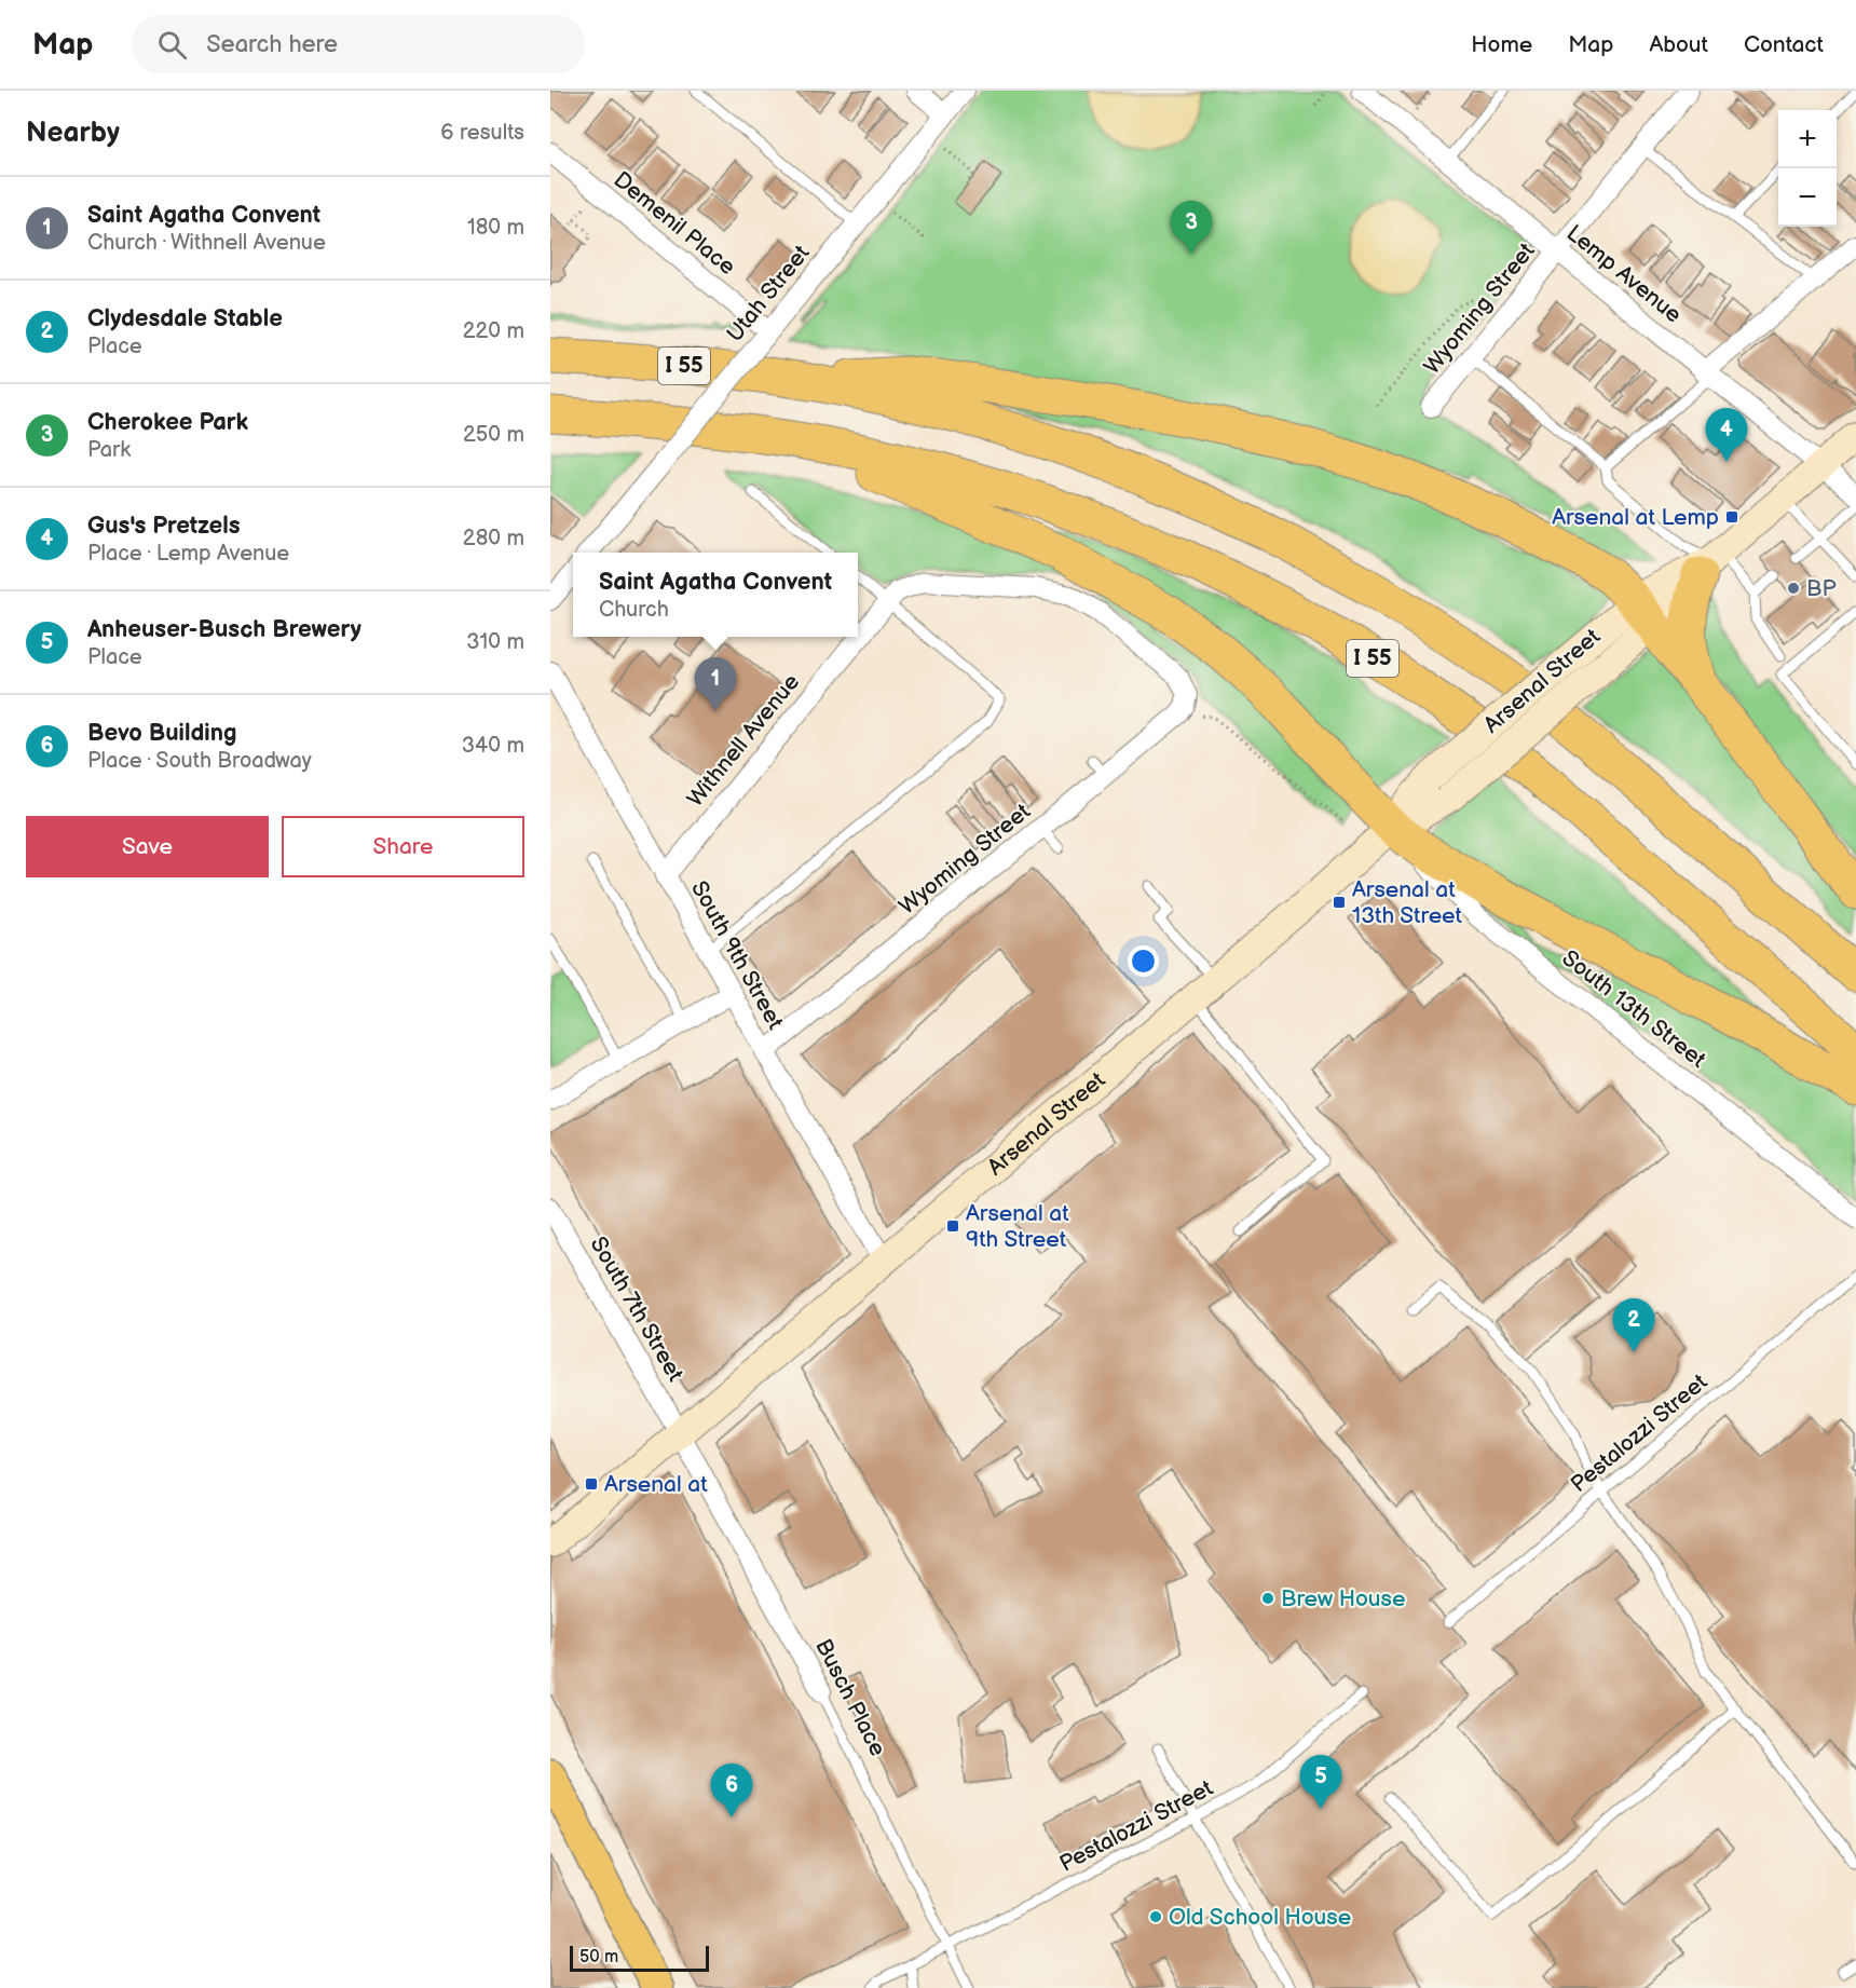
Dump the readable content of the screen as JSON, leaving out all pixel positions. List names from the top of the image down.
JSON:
{
  "streets": {
    "highway": ["I 55"],
    "main road": ["Arsenal Street"],
    "street": [
      "Demenil Place",
      "Lemp Avenue",
      "Utah Street",
      "Wyoming Street",
      "Withnell Avenue",
      "South 9th Street",
      "South 13th Street",
      "South 7th Street",
      "Busch Place"
    ],
    "lane": ["Pestalozzi Street"]
  },
  "crossings": [
    ["Demenil Place", "Utah Street"],
    ["Lemp Avenue", "Wyoming Street"],
    ["Lemp Avenue", "Arsenal Street"],
    ["Wyoming Street", "Withnell Avenue"],
    ["Wyoming Street", "South 9th Street"],
    ["Arsenal Street", "South 9th Street"],
    ["Arsenal Street", "South 13th Street"],
    ["Arsenal Street", "South 7th Street"],
    ["Arsenal Street", "Busch Place"],
    ["Withnell Avenue", "South 9th Street"],
    ["South 7th Street", "Busch Place"],
    ["Pestalozzi Street", "Busch Place"]
  ],
  "places": {
    "transit": [
      "Arsenal at Lemp",
      "Arsenal at 13th Street",
      "Arsenal at 9th Street",
      "Arsenal at"
    ],
    "other": ["BP", "Brew House", "Old School House"]
  },
  "scale_bar": "50 m",
  "page": {
    "header": "Map",
    "search": "Search here",
    "nav": [
      "Home",
      "Map",
      "About",
      "Contact"
    ],
    "heading": ["Nearby", "6 results"],
    "map_buttons": ["+", "−"],
    "list": [
      {
        "mark": "1",
        "name": "Saint Agatha Convent",
        "note": "Church · Withnell Avenue",
        "value": "180 m"
      },
      {
        "mark": "2",
        "name": "Clydesdale Stable",
        "note": "Place",
        "value": "220 m"
      },
      {
        "mark": "3",
        "name": "Cherokee Park",
        "note": "Park",
        "value": "250 m"
      },
      {
        "mark": "4",
        "name": "Gus's Pretzels",
        "note": "Place · Lemp Avenue",
        "value": "280 m"
      },
      {
        "mark": "5",
        "name": "Anheuser-Busch Brewery",
        "note": "Place",
        "value": "310 m"
      },
      {
        "mark": "6",
        "name": "Bevo Building",
        "note": "Place · South Broadway",
        "value": "340 m"
      }
    ],
    "pins": [
      "3",
      "4",
      "1",
      "2",
      "5",
      "6"
    ],
    "popup": ["Saint Agatha Convent", "Church"],
    "buttons": ["Save", "Share"],
    "scale": "50 m"
  }
}
